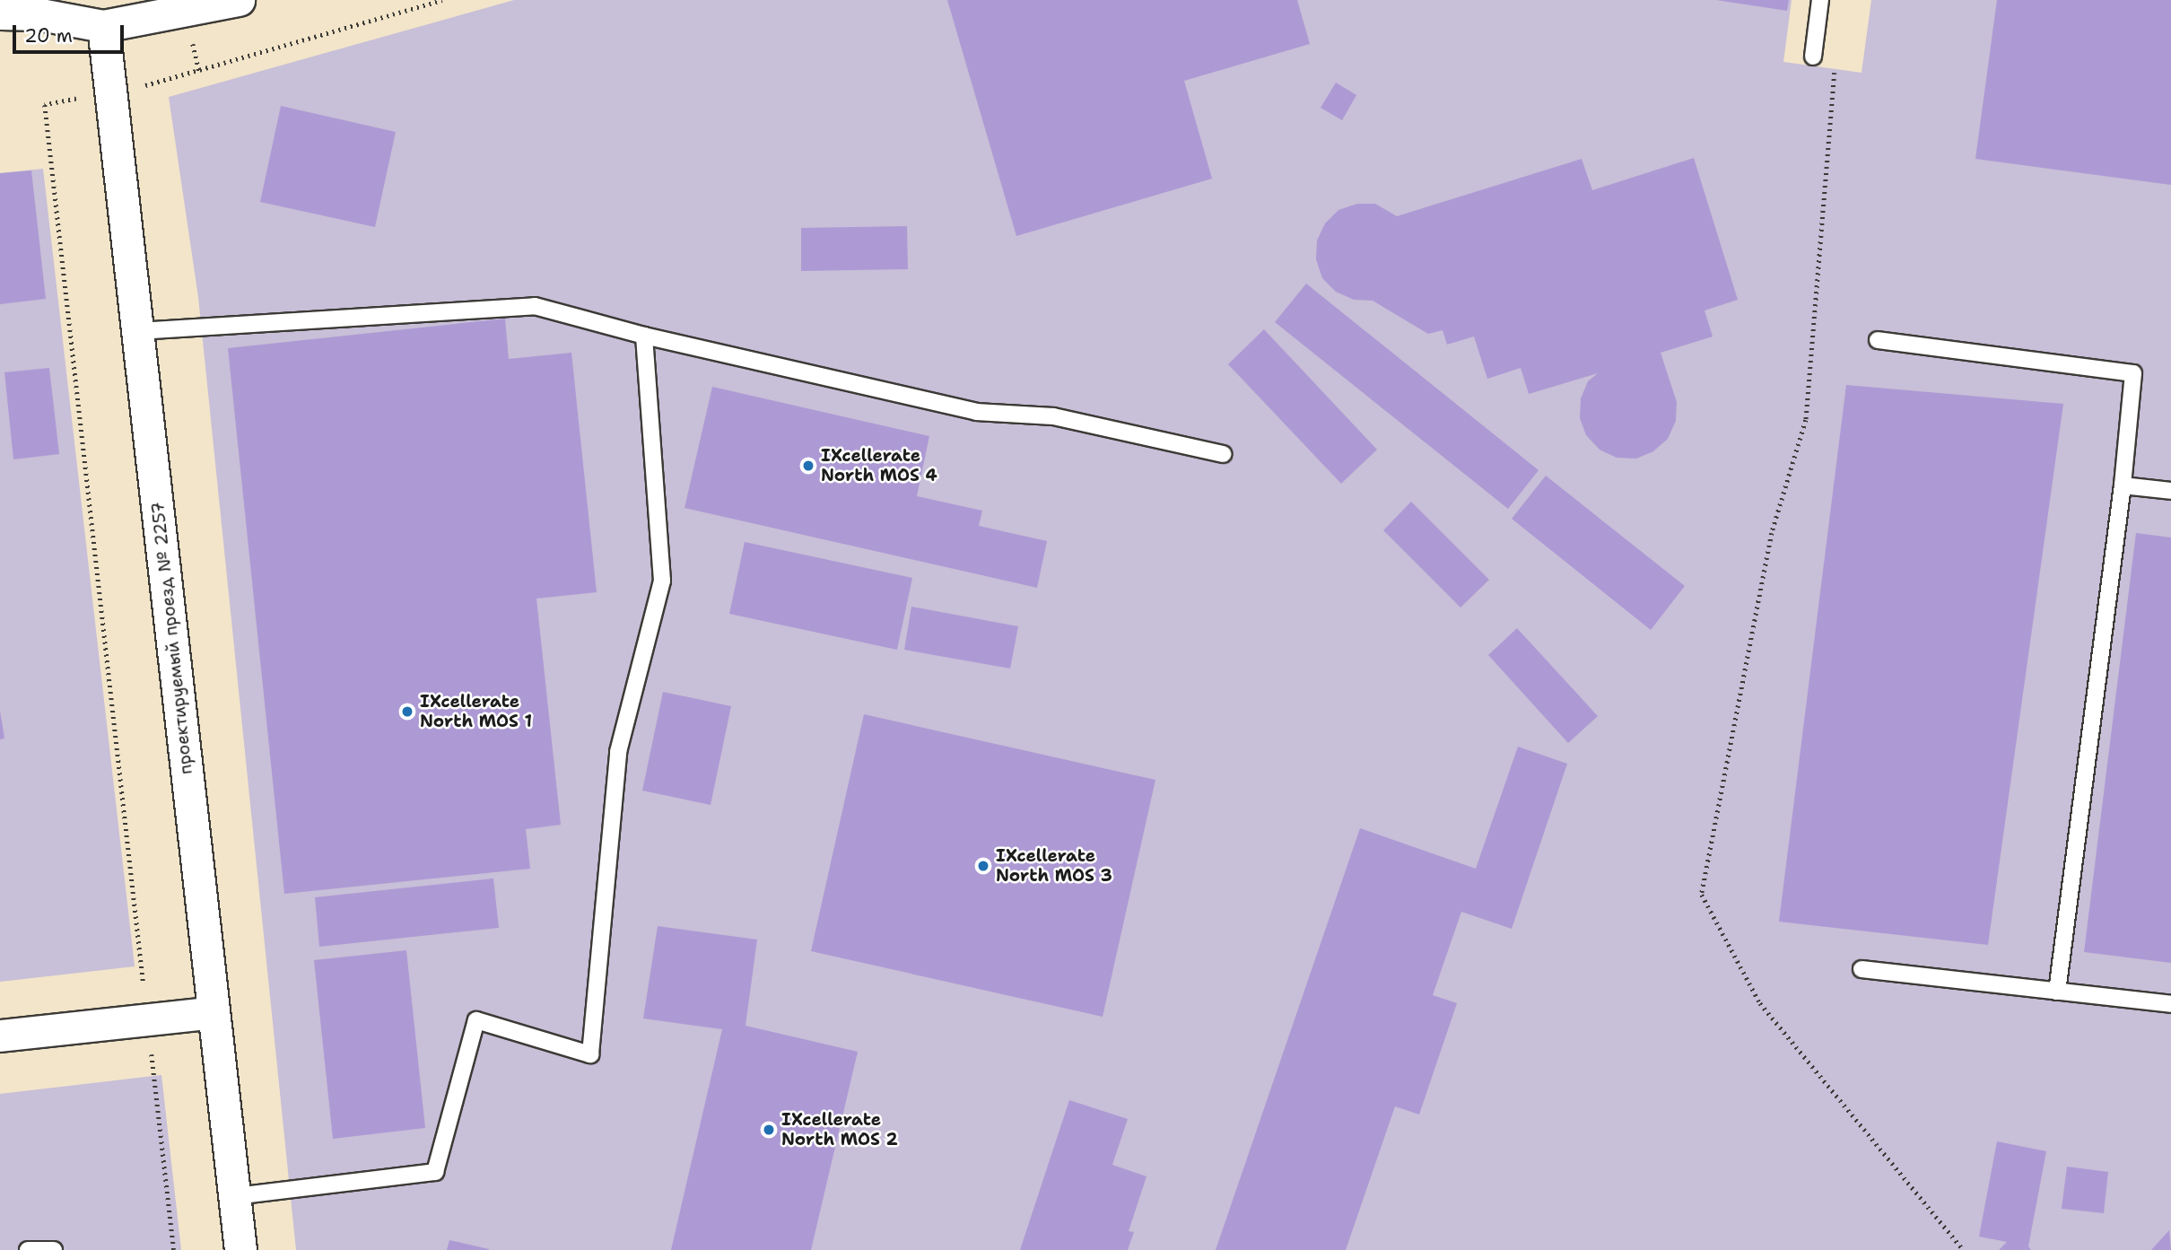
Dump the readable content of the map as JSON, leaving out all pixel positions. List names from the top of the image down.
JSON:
{
  "streets": {
    "street": ["проектируемый проезд № 2257"]
  },
  "places": [
    "IXcellerate North MOS 4",
    "IXcellerate North MOS 1",
    "IXcellerate North MOS 3",
    "IXcellerate North MOS 2"
  ],
  "scale_bar": "20 m"
}
